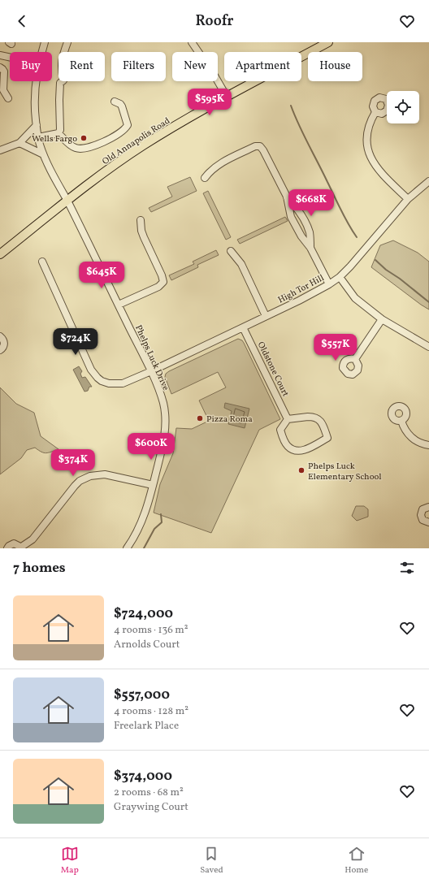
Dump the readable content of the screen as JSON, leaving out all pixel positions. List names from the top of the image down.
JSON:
{
  "streets": {
    "main road": ["Old Annapolis Road"],
    "street": ["High Tor Hill", "Phelps Luck Drive", "Oldstone Court"]
  },
  "crossings": [
    ["Old Annapolis Road", "Phelps Luck Drive"],
    ["High Tor Hill", "Phelps Luck Drive"],
    ["High Tor Hill", "Oldstone Court"]
  ],
  "places": ["Wells Fargo", "Pizza Roma", "Phelps Luck Elementary School"],
  "page": {
    "header": "Roofr",
    "chip": [
      "Buy",
      "Rent",
      "Filters",
      "New",
      "Apartment",
      "House"
    ],
    "price": [
      "$595K",
      "$668K",
      "$645K",
      "$724K",
      "$557K",
      "$600K",
      "$374K"
    ],
    "heading": "7 homes",
    "list": [
      {
        "name": "$724,000",
        "note": "4 rooms · 136 m² · Arnolds Court"
      },
      {
        "name": "$557,000",
        "note": "4 rooms · 128 m² · Freelark Place"
      },
      {
        "name": "$374,000",
        "note": "2 rooms · 68 m² · Graywing Court"
      }
    ],
    "tabs": ["Map", "Saved", "Home"]
  }
}
